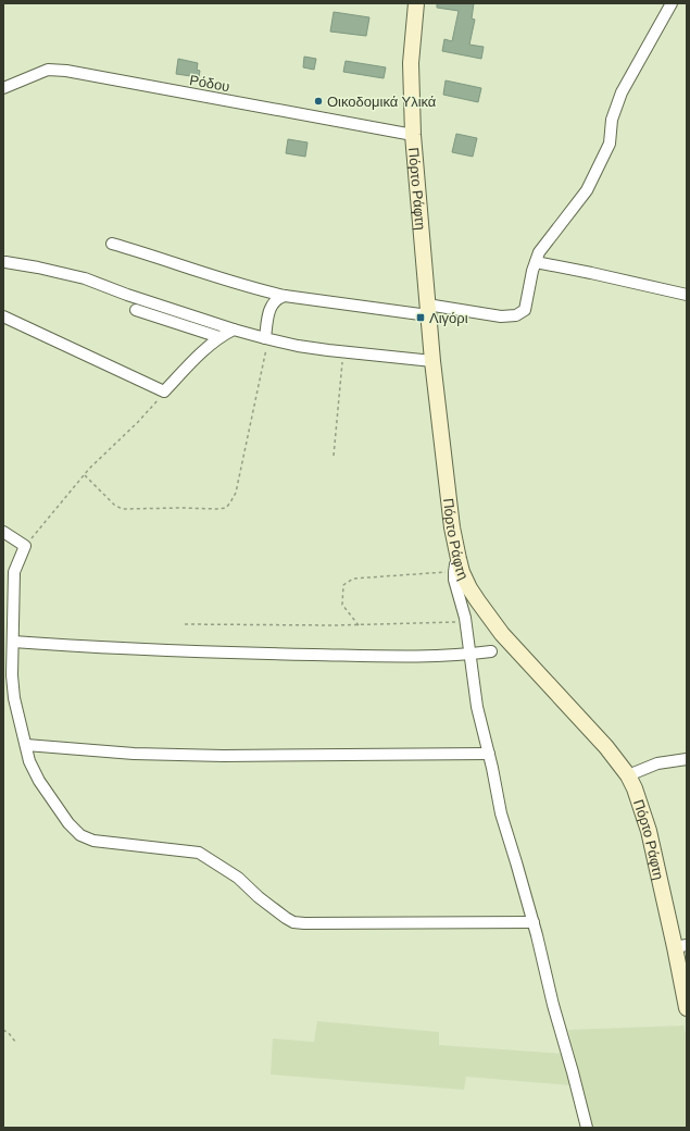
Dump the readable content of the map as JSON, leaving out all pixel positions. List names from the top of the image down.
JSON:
{
  "streets": {
    "main road": ["Πόρτο Ράφτη"],
    "street": ["Ρόδου"]
  },
  "crossings": [
    ["Ρόδου", "Πόρτο Ράφτη"]
  ],
  "places": {
    "other": ["Οικοδομικά Υλικά"],
    "transit": ["Λιγόρι"]
  }
}
